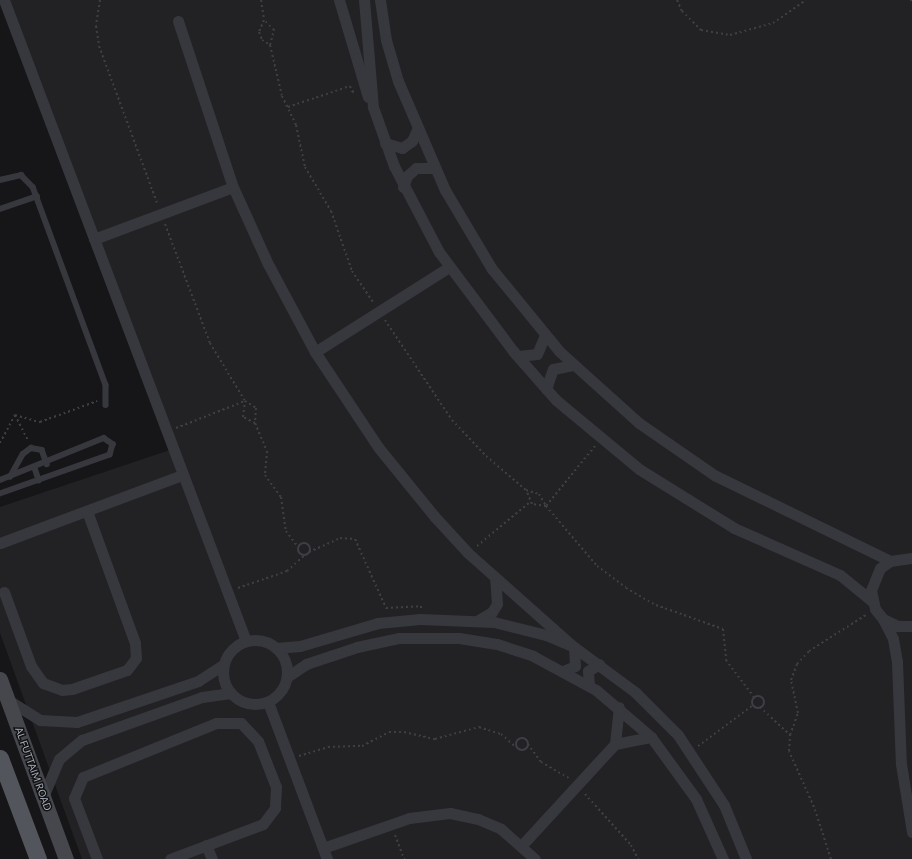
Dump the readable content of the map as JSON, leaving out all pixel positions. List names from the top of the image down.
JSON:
{
  "streets": {
    "street": ["AL FUTTAIM ROAD"]
  }
}
